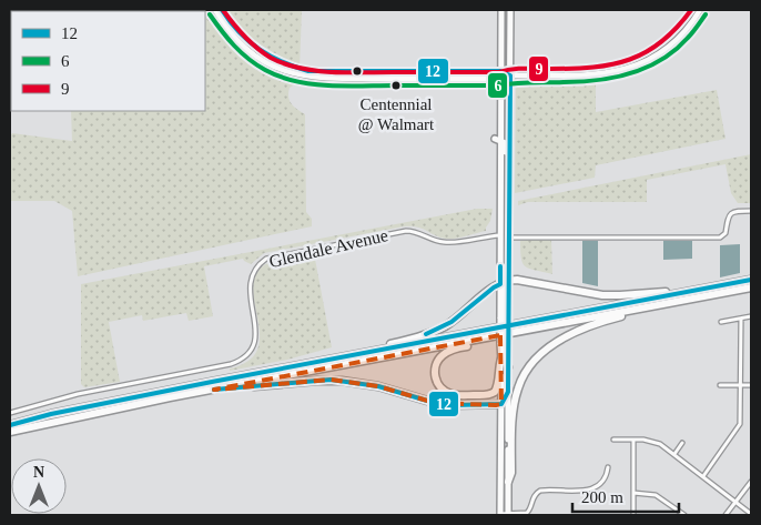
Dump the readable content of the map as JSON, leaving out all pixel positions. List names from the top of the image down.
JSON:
{
  "streets": {
    "street": ["Glendale Avenue"]
  },
  "places": ["Centennial @ Walmart"],
  "lines": ["transit line 12", "transit line 9", "transit line 6"],
  "legend": ["12", "6", "9"],
  "scale_bar": "200 m",
  "north": "top"
}
